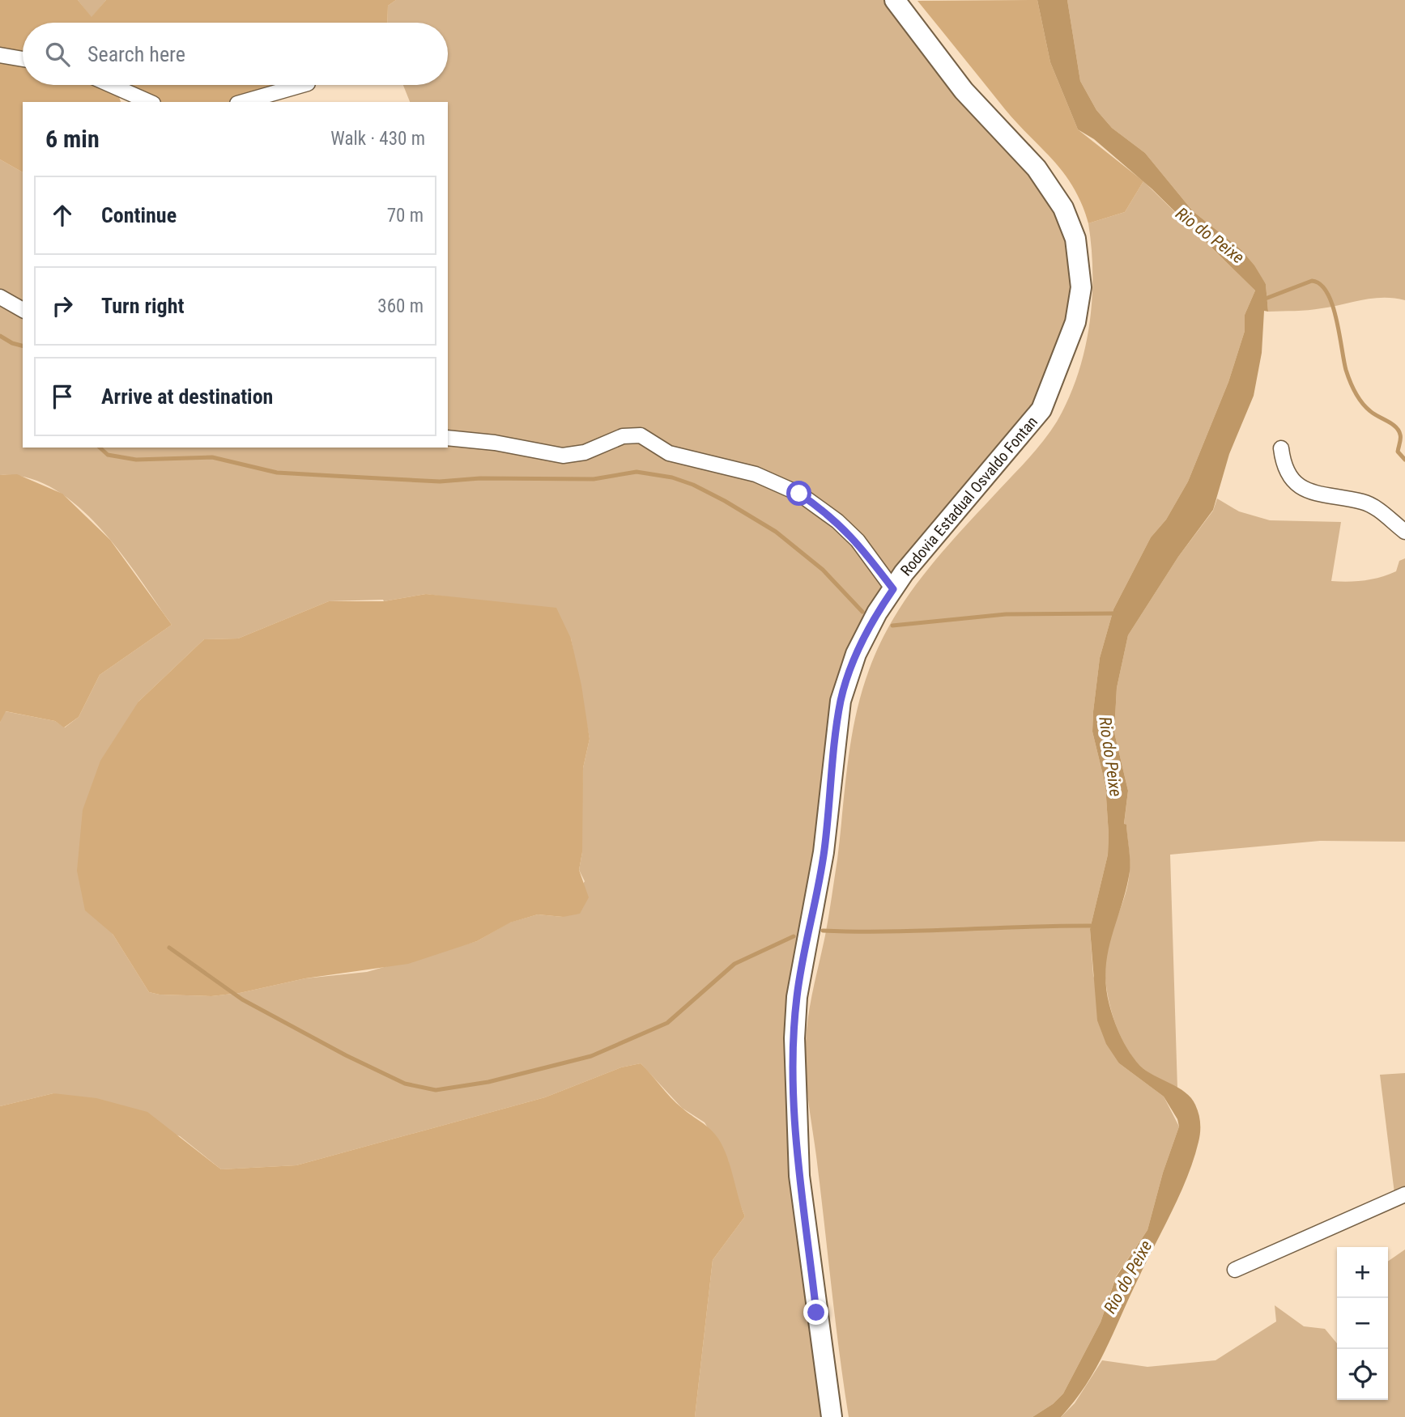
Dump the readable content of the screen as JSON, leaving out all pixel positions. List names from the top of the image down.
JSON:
{
  "streets": {
    "main road": ["Rodovia Estadual Osvaldo Fontan"]
  },
  "water": ["Rio do Peixe"],
  "page": {
    "search": "Search here",
    "heading": ["6 min", "Walk · 430 m"],
    "list": [
      ["Continue", "70 m"],
      ["Turn right", "360 m"],
      "Arrive at destination"
    ],
    "map_buttons": ["+", "−"]
  }
}
